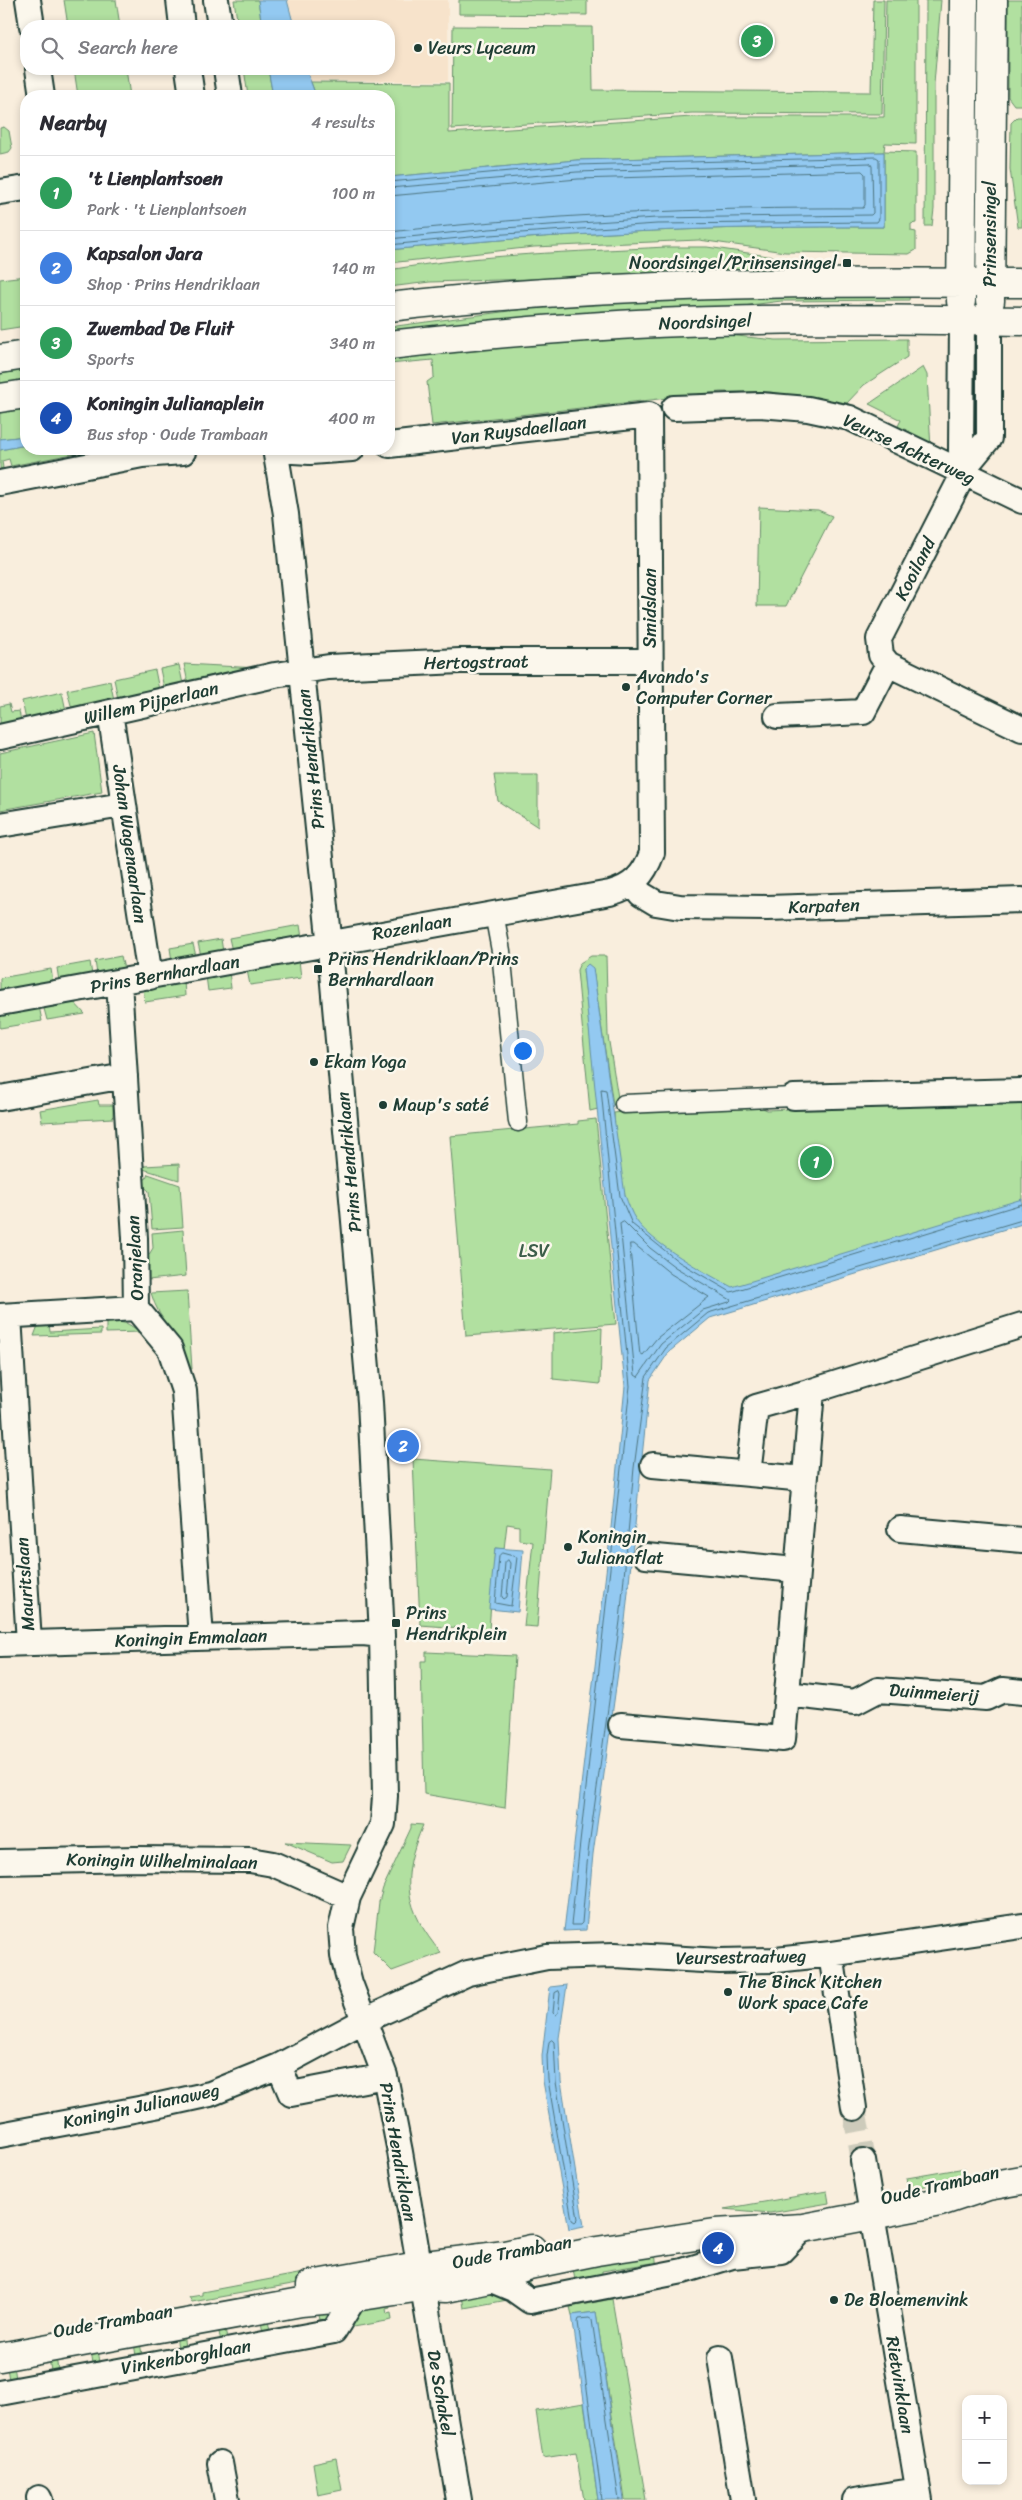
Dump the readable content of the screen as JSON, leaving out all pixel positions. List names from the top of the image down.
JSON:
{
  "streets": {
    "street": [
      "Prinsensingel",
      "Noordsingel",
      "Van Ruysdaellaan",
      "Veurse Achterweg",
      "Kooiland",
      "Smidslaan",
      "Hertogstraat",
      "Willem Pijperlaan",
      "Prins Hendriklaan",
      "Johan Wagenaarlaan",
      "Karpaten",
      "Rozenlaan",
      "Prins Bernhardlaan",
      "Oranjelaan",
      "Mauritslaan",
      "Koningin Emmalaan",
      "Duinmeierij",
      "Koningin Wilhelminalaan",
      "Veursestraatweg",
      "Koningin Julianaweg",
      "Oude Trambaan",
      "Vinkenborghlaan",
      "Rietvinklaan",
      "De Schakel"
    ]
  },
  "crossings": [
    ["Prinsensingel", "Noordsingel"],
    ["Prinsensingel", "Veurse Achterweg"],
    ["Prinsensingel", "Kooiland"],
    ["Van Ruysdaellaan", "Smidslaan"],
    ["Veurse Achterweg", "Kooiland"],
    ["Smidslaan", "Hertogstraat"],
    ["Smidslaan", "Karpaten"],
    ["Smidslaan", "Rozenlaan"],
    ["Hertogstraat", "Willem Pijperlaan"],
    ["Hertogstraat", "Prins Hendriklaan"],
    ["Willem Pijperlaan", "Prins Hendriklaan"],
    ["Willem Pijperlaan", "Johan Wagenaarlaan"],
    ["Prins Hendriklaan", "Rozenlaan"],
    ["Prins Hendriklaan", "Prins Bernhardlaan"],
    ["Prins Hendriklaan", "Koningin Emmalaan"],
    ["Prins Hendriklaan", "Koningin Wilhelminalaan"],
    ["Prins Hendriklaan", "Veursestraatweg"],
    ["Prins Hendriklaan", "Koningin Julianaweg"],
    ["Prins Hendriklaan", "Oude Trambaan"],
    ["Prins Hendriklaan", "De Schakel"],
    ["Johan Wagenaarlaan", "Prins Bernhardlaan"],
    ["Karpaten", "Rozenlaan"],
    ["Rozenlaan", "Prins Bernhardlaan"],
    ["Prins Bernhardlaan", "Oranjelaan"],
    ["Oranjelaan", "Koningin Emmalaan"],
    ["Mauritslaan", "Koningin Emmalaan"],
    ["Veursestraatweg", "Koningin Julianaweg"],
    ["Oude Trambaan", "Vinkenborghlaan"],
    ["Oude Trambaan", "Rietvinklaan"],
    ["Oude Trambaan", "De Schakel"]
  ],
  "parks": ["LSV"],
  "places": {
    "other": [
      "Veurs Lyceum",
      "Avando's Computer Corner",
      "Ekam Yoga",
      "Maup's saté",
      "Koningin Julianaflat",
      "The Binck Kitchen Work space Cafe",
      "De Bloemenvink"
    ],
    "transit": ["Noordsingel/Prinsensingel", "Prins Hendriklaan/Prins Bernhardlaan", "Prins Hendrikplein"]
  },
  "page": {
    "search": "Search here",
    "pins": [
      "3",
      "1",
      "2",
      "4"
    ],
    "heading": ["Nearby", "4 results"],
    "list": [
      {
        "mark": "1",
        "name": "'t Lienplantsoen",
        "note": "Park · 't Lienplantsoen",
        "value": "100 m"
      },
      {
        "mark": "2",
        "name": "Kapsalon Jara",
        "note": "Shop · Prins Hendriklaan",
        "value": "140 m"
      },
      {
        "mark": "3",
        "name": "Zwembad De Fluit",
        "note": "Sports",
        "value": "340 m"
      },
      {
        "mark": "4",
        "name": "Koningin Julianaplein",
        "note": "Bus stop · Oude Trambaan",
        "value": "400 m"
      }
    ],
    "map_buttons": ["+", "−"]
  }
}
